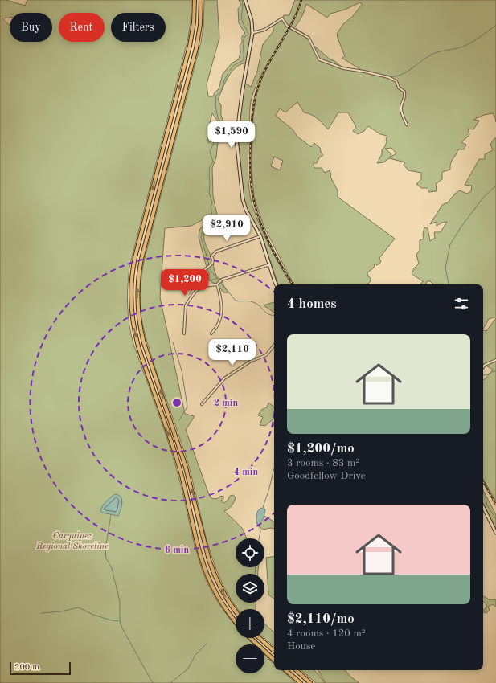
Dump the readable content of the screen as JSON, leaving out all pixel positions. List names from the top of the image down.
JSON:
{
  "parks": ["Carquinez Regional Shoreline"],
  "scale_bar": "200 m",
  "page": {
    "chip": ["Buy", "Rent", "Filters"],
    "price": [
      "$1,590",
      "$2,910",
      "$1,200",
      "$2,110"
    ],
    "heading": "4 homes",
    "list": [
      {
        "name": "$1,200/mo",
        "note": "3 rooms · 83 m² · Goodfellow Drive"
      },
      {
        "name": "$2,110/mo",
        "note": "4 rooms · 120 m² · House"
      }
    ],
    "map_buttons": ["+", "−"],
    "scale": "200 m"
  },
  "rings": ["2 min", "4 min", "6 min"]
}
